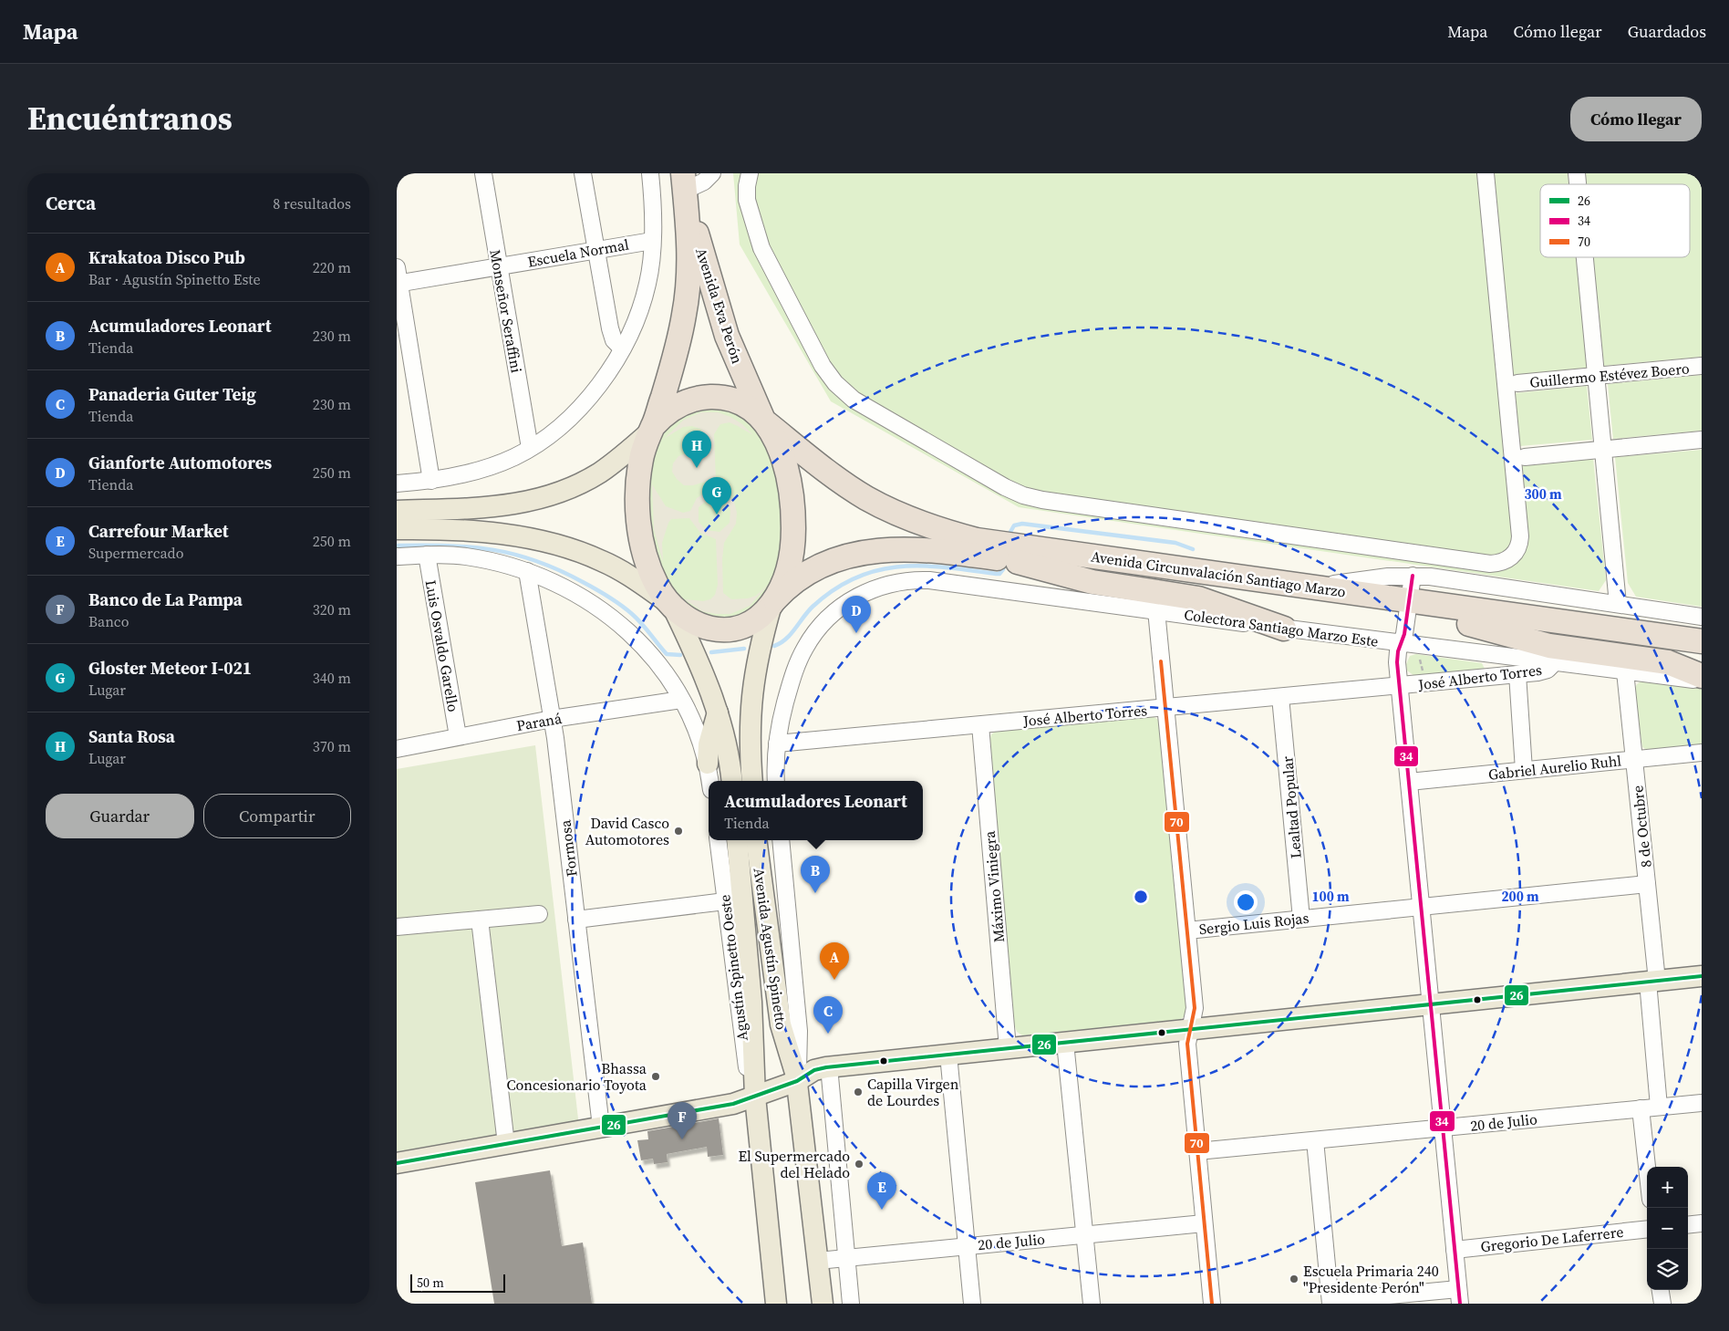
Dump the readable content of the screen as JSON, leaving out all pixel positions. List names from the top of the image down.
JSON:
{
  "streets": {
    "highway": ["Avenida Eva Perón", "Avenida Circunvalación Santiago Marzo"],
    "main road": ["Avenida Agustín Spinetto"],
    "street": [
      "Escuela Normal",
      "Monseñor Seraffini",
      "Guillermo Estévez Boero",
      "Colectora Santiago Marzo Este",
      "Luis Osvaldo Garello",
      "José Alberto Torres",
      "Paraná",
      "Gabriel Aurelio Ruhl",
      "Lealtad Popular",
      "8 de Octubre",
      "Formosa",
      "Máximo Viniegra",
      "Sergio Luis Rojas",
      "Agustín Spinetto Oeste",
      "20 de Julio",
      "Gregorio De Laferrere"
    ]
  },
  "crossings": [
    ["Escuela Normal", "Monseñor Seraffini"],
    ["Avenida Eva Perón", "Avenida Circunvalación Santiago Marzo"],
    ["Colectora Santiago Marzo Este", "José Alberto Torres"],
    ["Colectora Santiago Marzo Este", "8 de Octubre"],
    ["Luis Osvaldo Garello", "Paraná"],
    ["José Alberto Torres", "Lealtad Popular"],
    ["José Alberto Torres", "Máximo Viniegra"],
    ["Paraná", "Formosa"],
    ["Gabriel Aurelio Ruhl", "8 de Octubre"],
    ["Lealtad Popular", "Sergio Luis Rojas"],
    ["8 de Octubre", "Sergio Luis Rojas"],
    ["8 de Octubre", "20 de Julio"],
    ["Avenida Agustín Spinetto", "Agustín Spinetto Oeste"],
    ["Avenida Agustín Spinetto", "20 de Julio"]
  ],
  "places": [
    "David Casco Automotores",
    "Bhassa Concesionario Toyota",
    "Capilla Virgen de Lourdes",
    "El Supermercado del Helado",
    "Escuela Primaria 240 \"Presidente Perón\""
  ],
  "lines": ["transit line 34", "transit line 70", "transit line 26"],
  "legend": ["26", "34", "70"],
  "scale_bar": "50 m",
  "page": {
    "header": "Mapa",
    "nav": ["Mapa", "Cómo llegar", "Guardados"],
    "title": "Encuéntranos",
    "buttons": [
      "Cómo llegar",
      ["Guardar", "Compartir"]
    ],
    "heading": ["Cerca", "8 resultados"],
    "list": [
      {
        "mark": "A",
        "name": "Krakatoa Disco Pub",
        "note": "Bar · Agustín Spinetto Este",
        "value": "220 m"
      },
      {
        "mark": "B",
        "name": "Acumuladores Leonart",
        "note": "Tienda",
        "value": "230 m"
      },
      {
        "mark": "C",
        "name": "Panaderia Guter Teig",
        "note": "Tienda",
        "value": "230 m"
      },
      {
        "mark": "D",
        "name": "Gianforte Automotores",
        "note": "Tienda",
        "value": "250 m"
      },
      {
        "mark": "E",
        "name": "Carrefour Market",
        "note": "Supermercado",
        "value": "250 m"
      },
      {
        "mark": "F",
        "name": "Banco de La Pampa",
        "note": "Banco",
        "value": "320 m"
      },
      {
        "mark": "G",
        "name": "Gloster Meteor I-021",
        "note": "Lugar",
        "value": "340 m"
      },
      {
        "mark": "H",
        "name": "Santa Rosa",
        "note": "Lugar",
        "value": "370 m"
      }
    ],
    "pins": [
      "H",
      "G",
      "D",
      "B",
      "A",
      "C",
      "F",
      "E"
    ],
    "popup": ["Acumuladores Leonart", "Tienda"],
    "map_buttons": ["+", "−"],
    "scale": "50 m"
  },
  "rings": ["300 m", "100 m", "200 m"]
}
